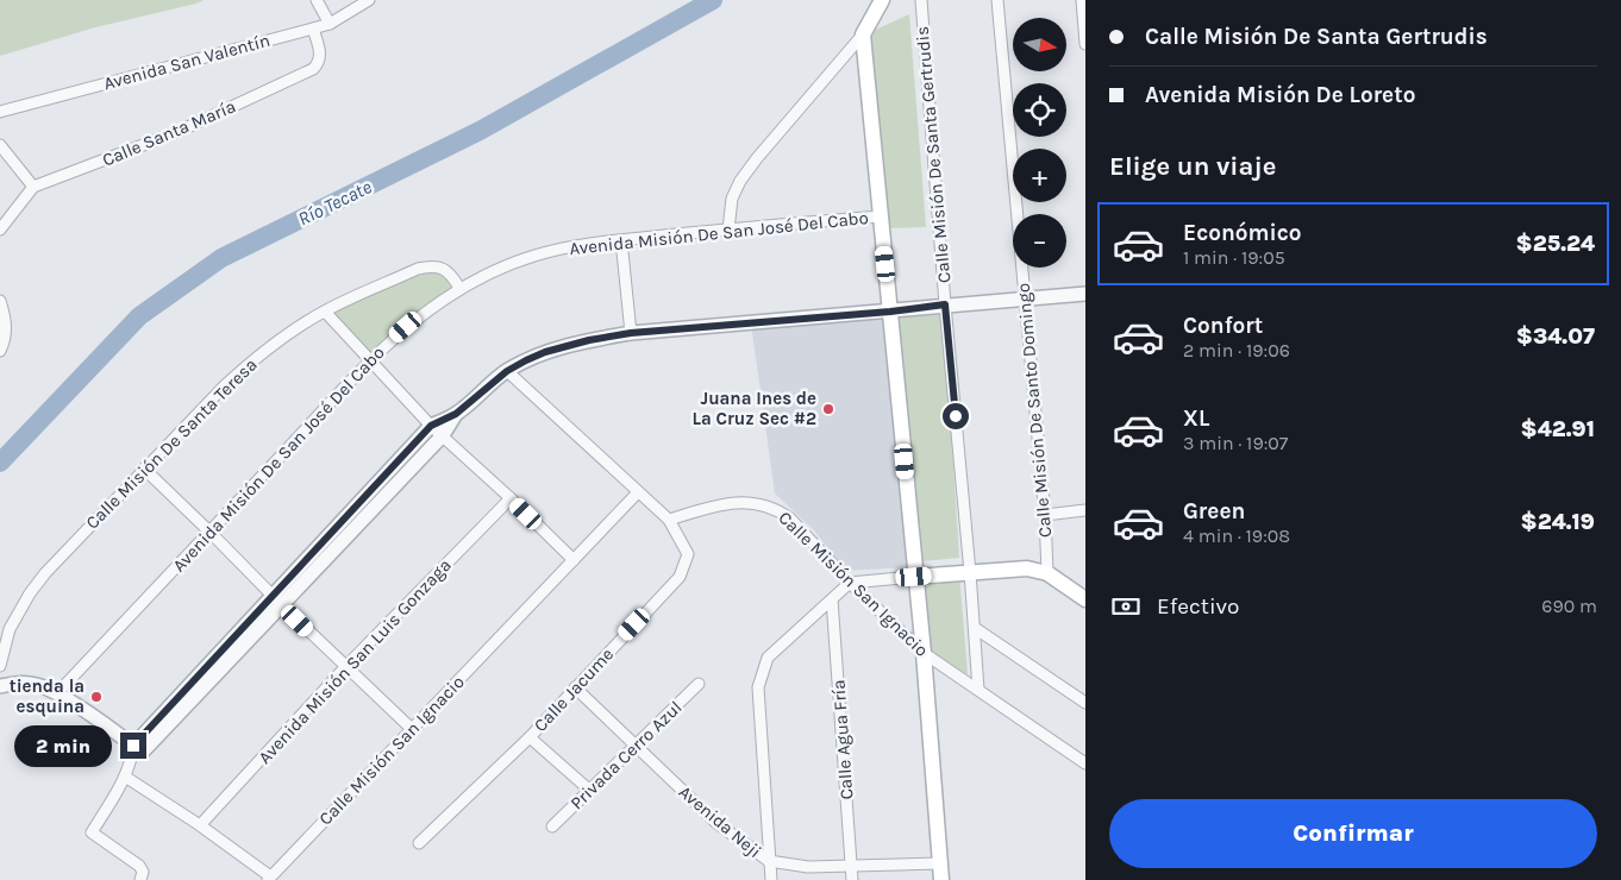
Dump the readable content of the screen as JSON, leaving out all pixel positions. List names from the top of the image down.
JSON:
{
  "streets": {
    "street": [
      "Avenida San Valentín",
      "Calle Santa María",
      "Calle Misión De Santa Gertrudis",
      "Avenida Misión De San José Del Cabo",
      "Calle Misión De Santo Domingo",
      "Calle Misión De Santa Teresa",
      "Calle Misión San Ignacio",
      "Avenida Misión San Luis Gonzaga",
      "Calle Jacume",
      "Calle Agua Fría",
      "Privada Cerro Azul",
      "Avenida Neji"
    ]
  },
  "crossings": [
    ["Avenida San Valentín", "Calle Santa María"],
    ["Calle Misión De Santa Gertrudis", "Calle Misión San Ignacio"],
    ["Avenida Misión De San José Del Cabo", "Calle Misión De Santa Teresa"],
    ["Calle Misión San Ignacio", "Calle Jacume"],
    ["Calle Jacume", "Avenida Neji"],
    ["Calle Agua Fría", "Avenida Neji"],
    ["Privada Cerro Azul", "Avenida Neji"]
  ],
  "water": ["Río Tecate"],
  "places": ["Juana Ines de La Cruz Sec #2", "tienda la esquina"],
  "north": "right",
  "page": {
    "banner": ["Calle Misión De Santa Gertrudis", "Avenida Misión De Loreto"],
    "map_buttons": ["+", "−"],
    "heading": "Elige un viaje",
    "list": [
      {
        "name": "Económico",
        "note": "1 min · 19:05",
        "value": "$25.24"
      },
      {
        "name": "Confort",
        "note": "2 min · 19:06",
        "value": "$34.07"
      },
      {
        "name": "XL",
        "note": "3 min · 19:07",
        "value": "$42.91"
      },
      {
        "name": "Green",
        "note": "4 min · 19:08",
        "value": "$24.19"
      }
    ],
    "pay": ["Efectivo", "690 m"],
    "bubble": "2 min",
    "buttons": "Confirmar"
  }
}
